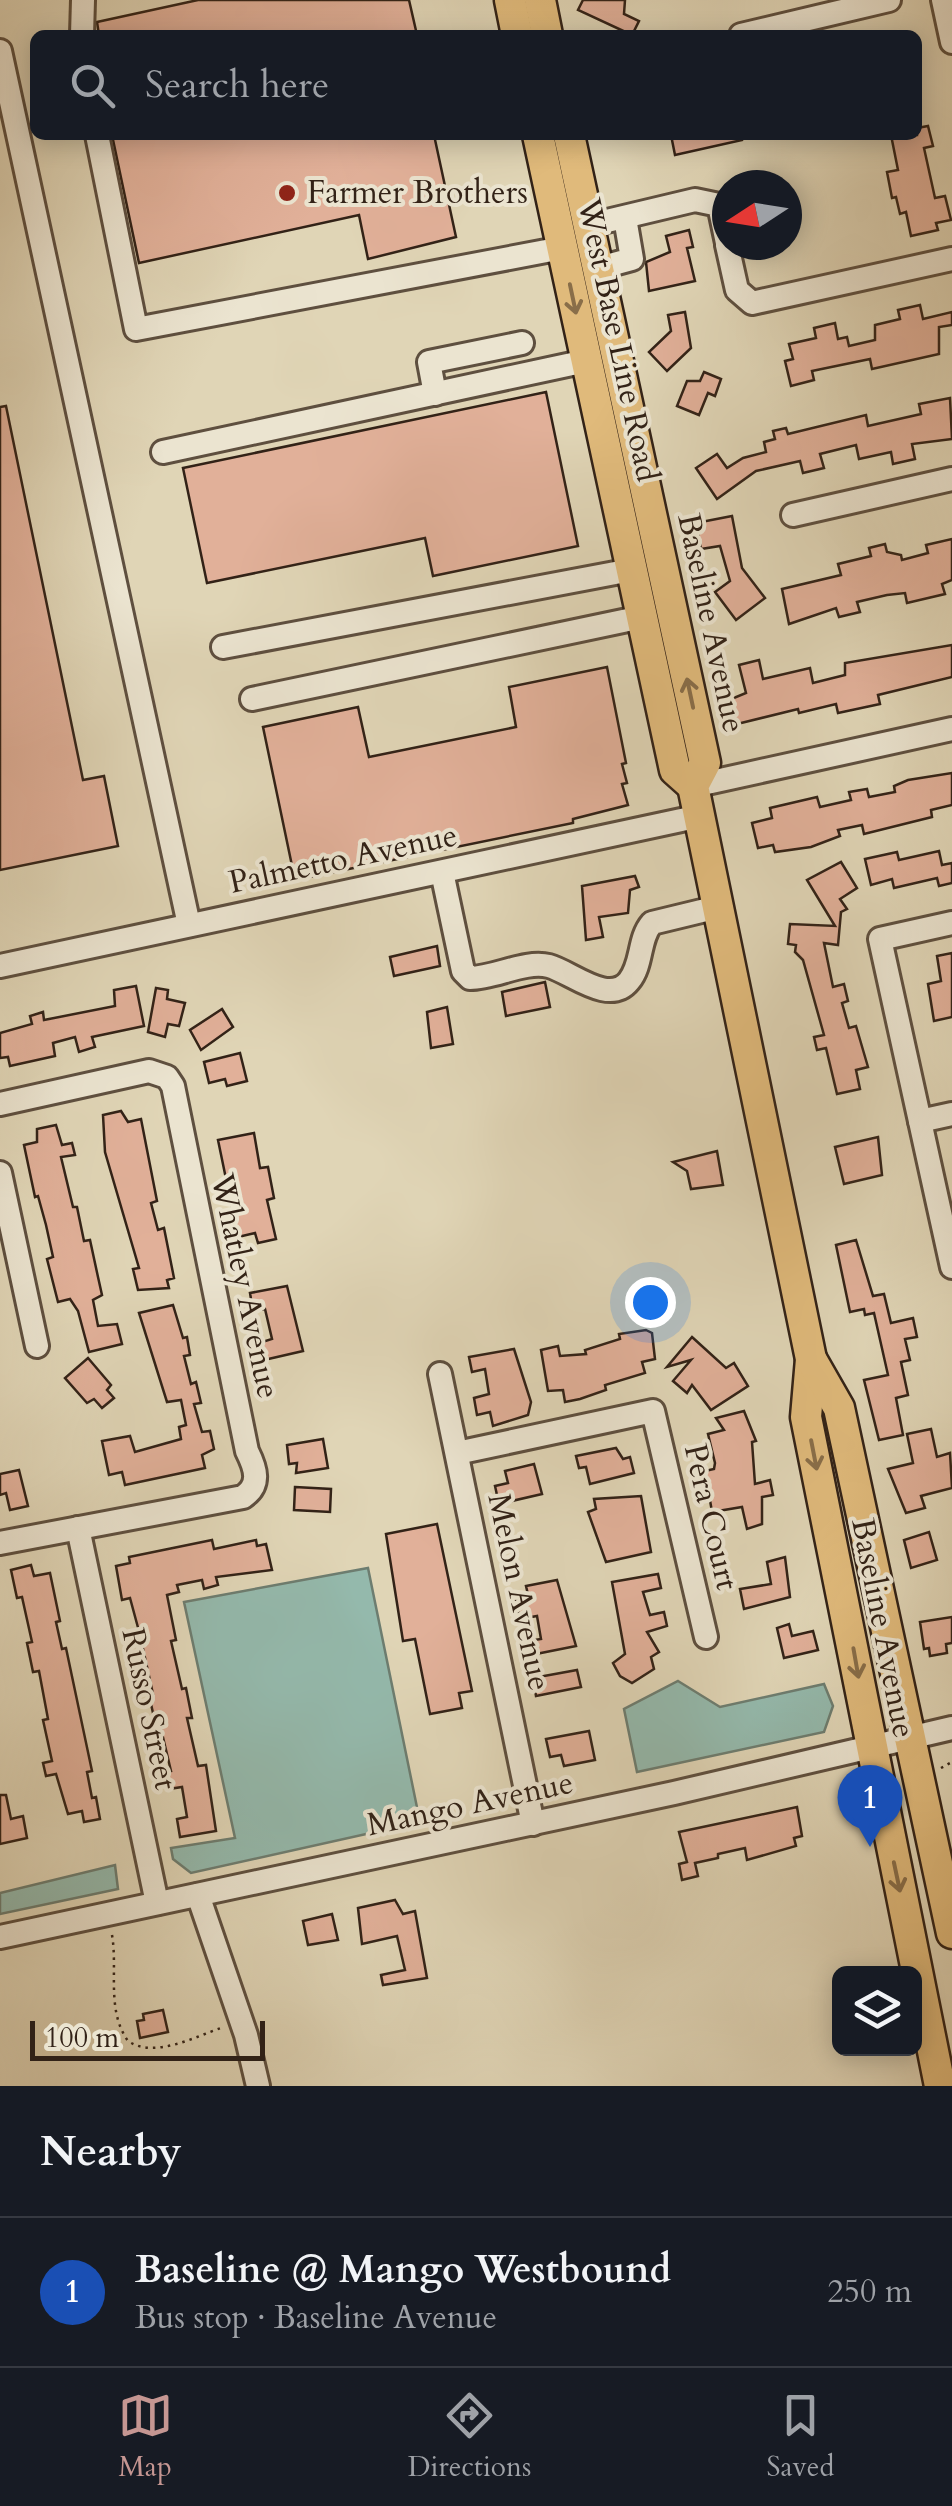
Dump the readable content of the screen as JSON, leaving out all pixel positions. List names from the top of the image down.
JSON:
{
  "streets": {
    "main road": ["West Base Line Road", "Baseline Avenue"],
    "street": [
      "Palmetto Avenue",
      "Whatley Avenue",
      "Pera Court",
      "Melon Avenue",
      "Russo Street",
      "Mango Avenue"
    ]
  },
  "crossings": [
    ["West Base Line Road", "Baseline Avenue"],
    ["West Base Line Road", "Palmetto Avenue"],
    ["Baseline Avenue", "Palmetto Avenue"],
    ["Baseline Avenue", "Mango Avenue"],
    ["Whatley Avenue", "Russo Street"],
    ["Pera Court", "Melon Avenue"],
    ["Melon Avenue", "Mango Avenue"],
    ["Russo Street", "Mango Avenue"]
  ],
  "places": ["Farmer Brothers"],
  "scale_bar": "100 m",
  "north": "left",
  "page": {
    "search": "Search here",
    "pins": "1",
    "scale": "100 m",
    "heading": "Nearby",
    "list": [
      {
        "mark": "1",
        "name": "Baseline @ Mango Westbound",
        "note": "Bus stop · Baseline Avenue",
        "value": "250 m"
      }
    ],
    "nav": ["Map", "Directions", "Saved"]
  }
}
